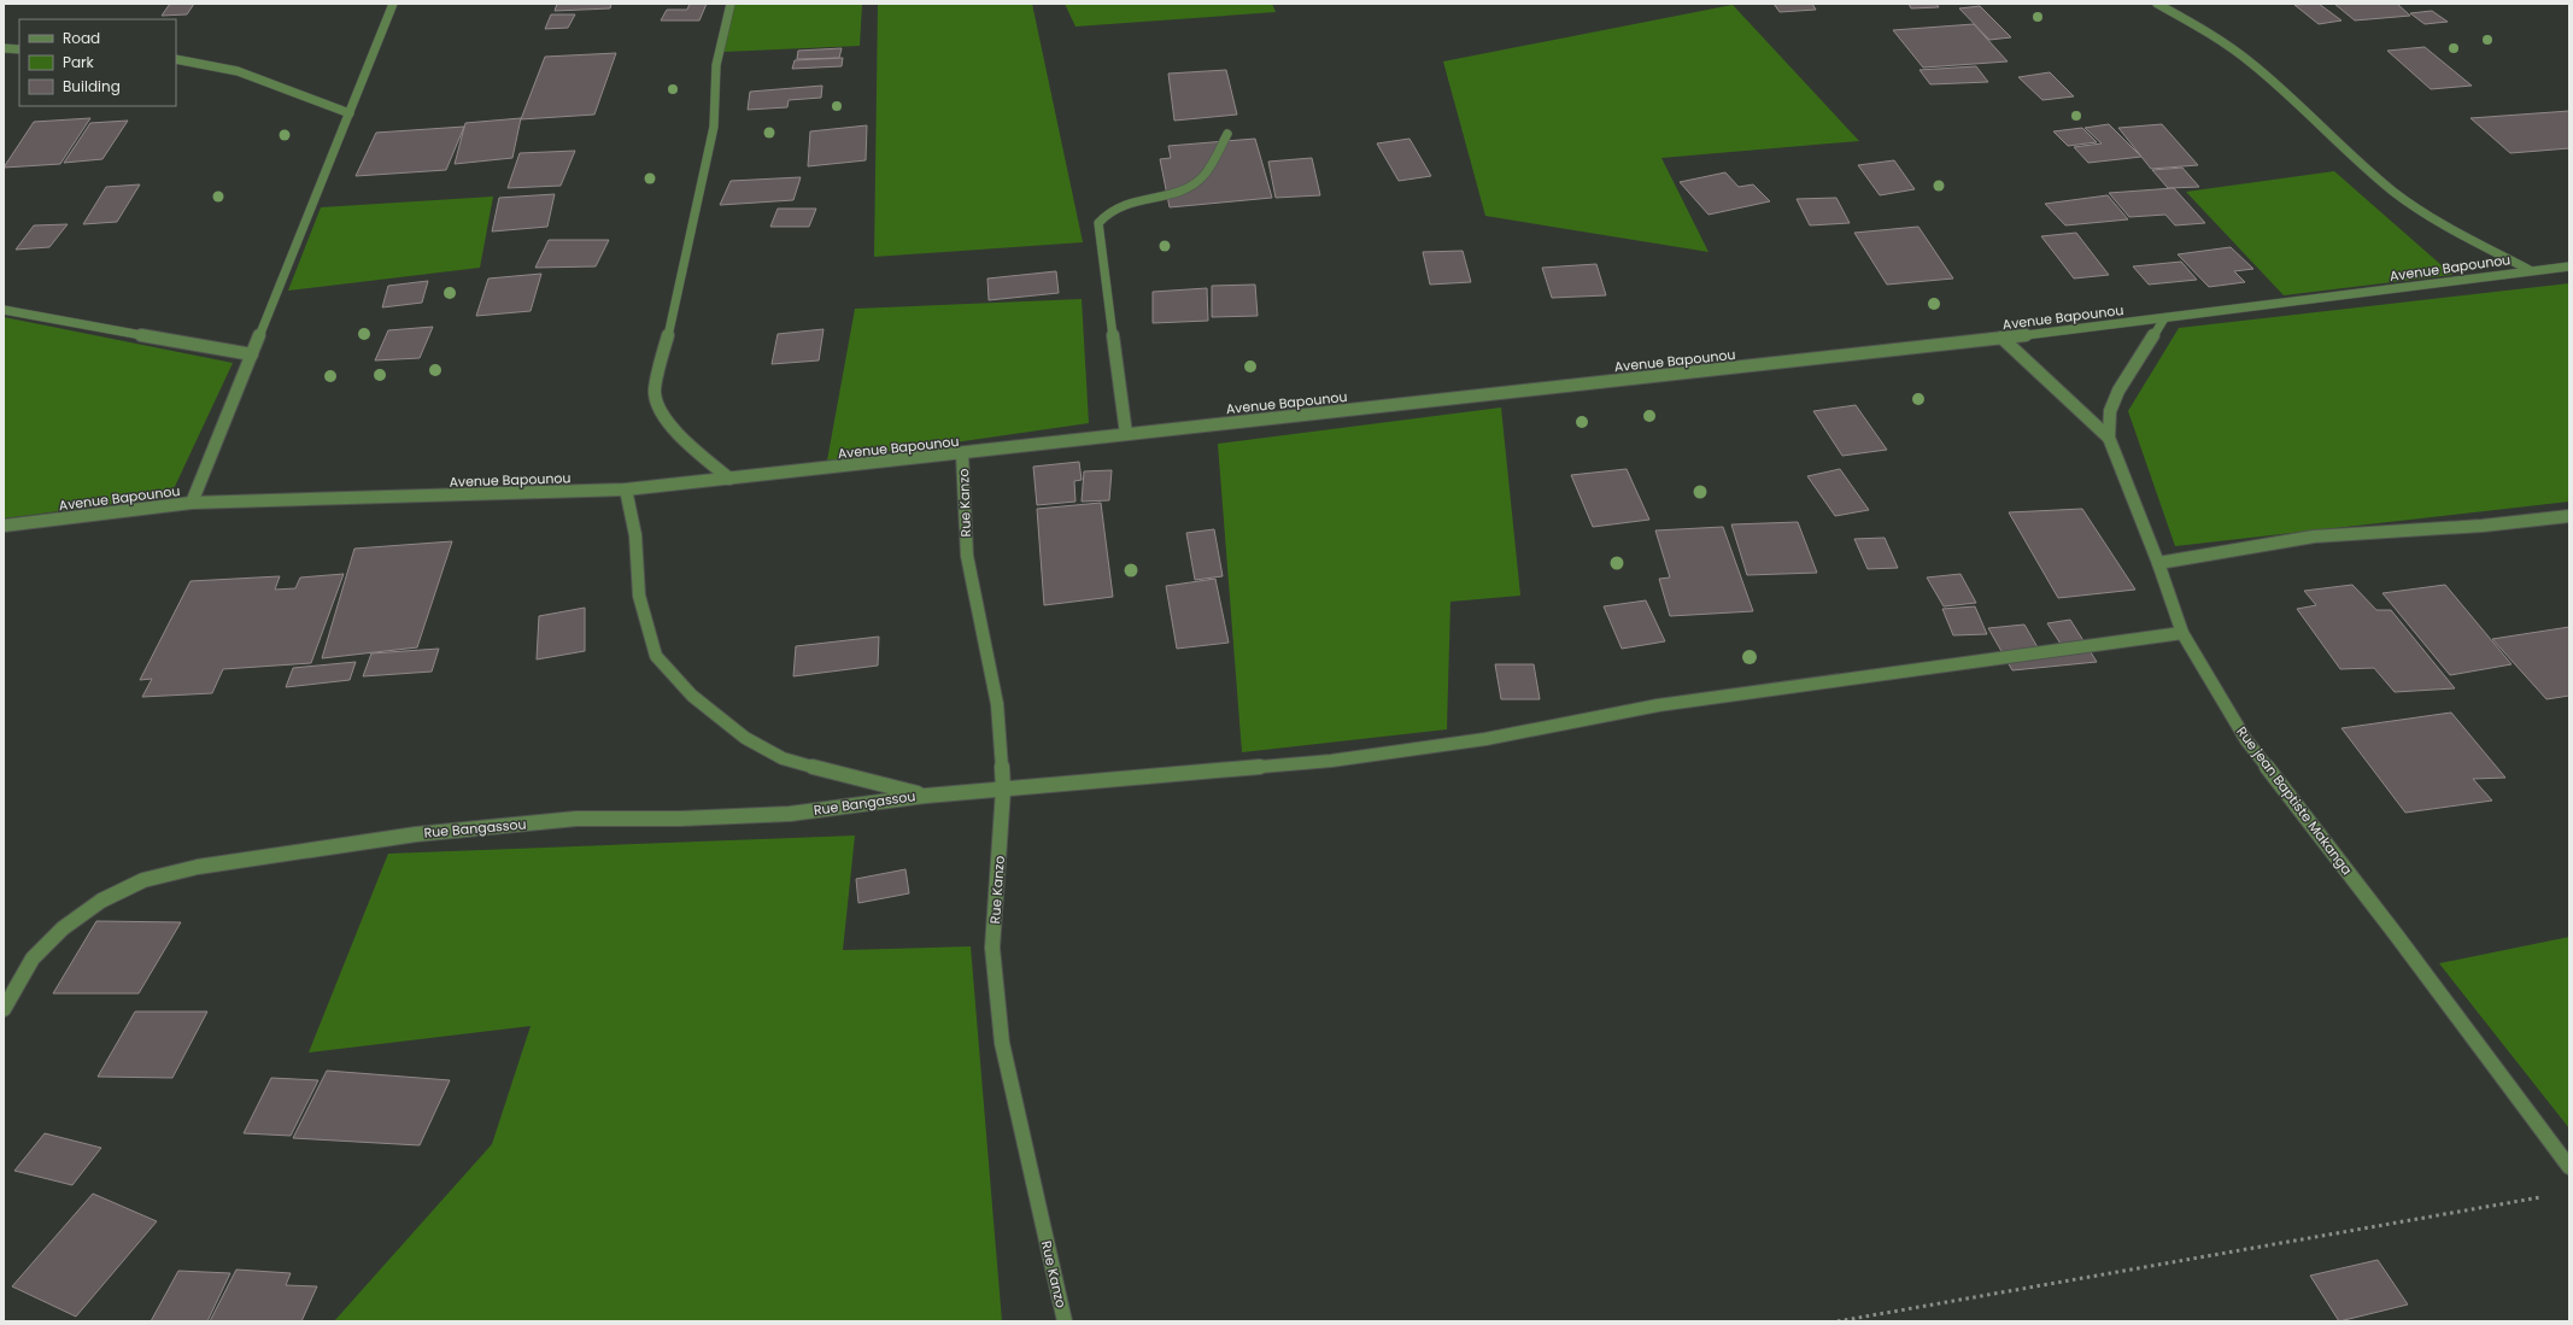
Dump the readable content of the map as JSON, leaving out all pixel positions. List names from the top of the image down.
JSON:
{
  "streets": {
    "street": [
      "Avenue Bapounou",
      "Rue Kanzo",
      "Rue jean Baptiste Makanga",
      "Rue Bangassou"
    ]
  },
  "crossings": [
    ["Avenue Bapounou", "Rue Kanzo"],
    ["Avenue Bapounou", "Rue jean Baptiste Makanga"],
    ["Rue Kanzo", "Rue Bangassou"],
    ["Rue jean Baptiste Makanga", "Rue Bangassou"]
  ],
  "legend": ["Road", "Park", "Building"]
}
